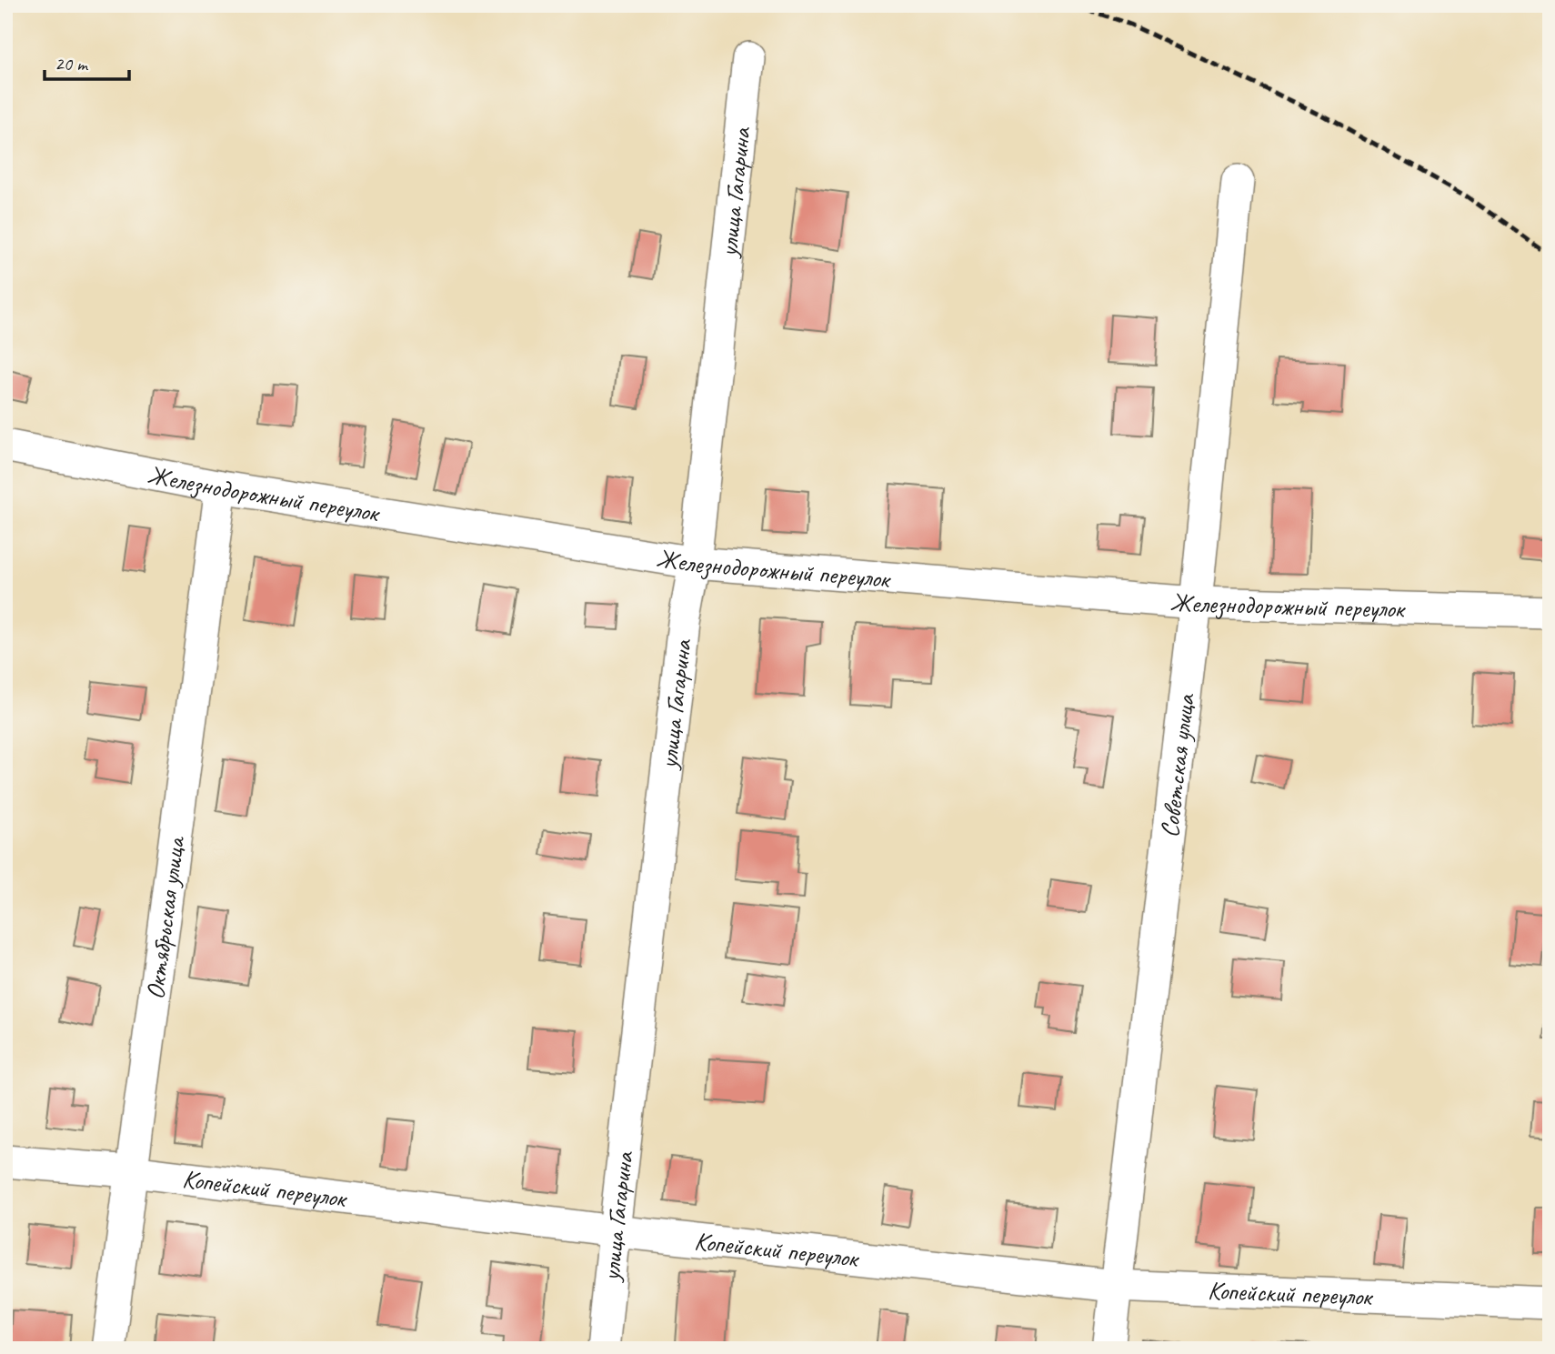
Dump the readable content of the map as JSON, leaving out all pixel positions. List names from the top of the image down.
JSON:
{
  "streets": {
    "street": [
      "улица Гагарина",
      "Железнодорожный переулок",
      "Советская улица",
      "Октябрьская улица",
      "Копейский переулок"
    ]
  },
  "crossings": [
    ["улица Гагарина", "Железнодорожный переулок"],
    ["улица Гагарина", "Копейский переулок"],
    ["Железнодорожный переулок", "Советская улица"],
    ["Железнодорожный переулок", "Октябрьская улица"],
    ["Советская улица", "Копейский переулок"],
    ["Октябрьская улица", "Копейский переулок"]
  ],
  "scale_bar": "20 m"
}
